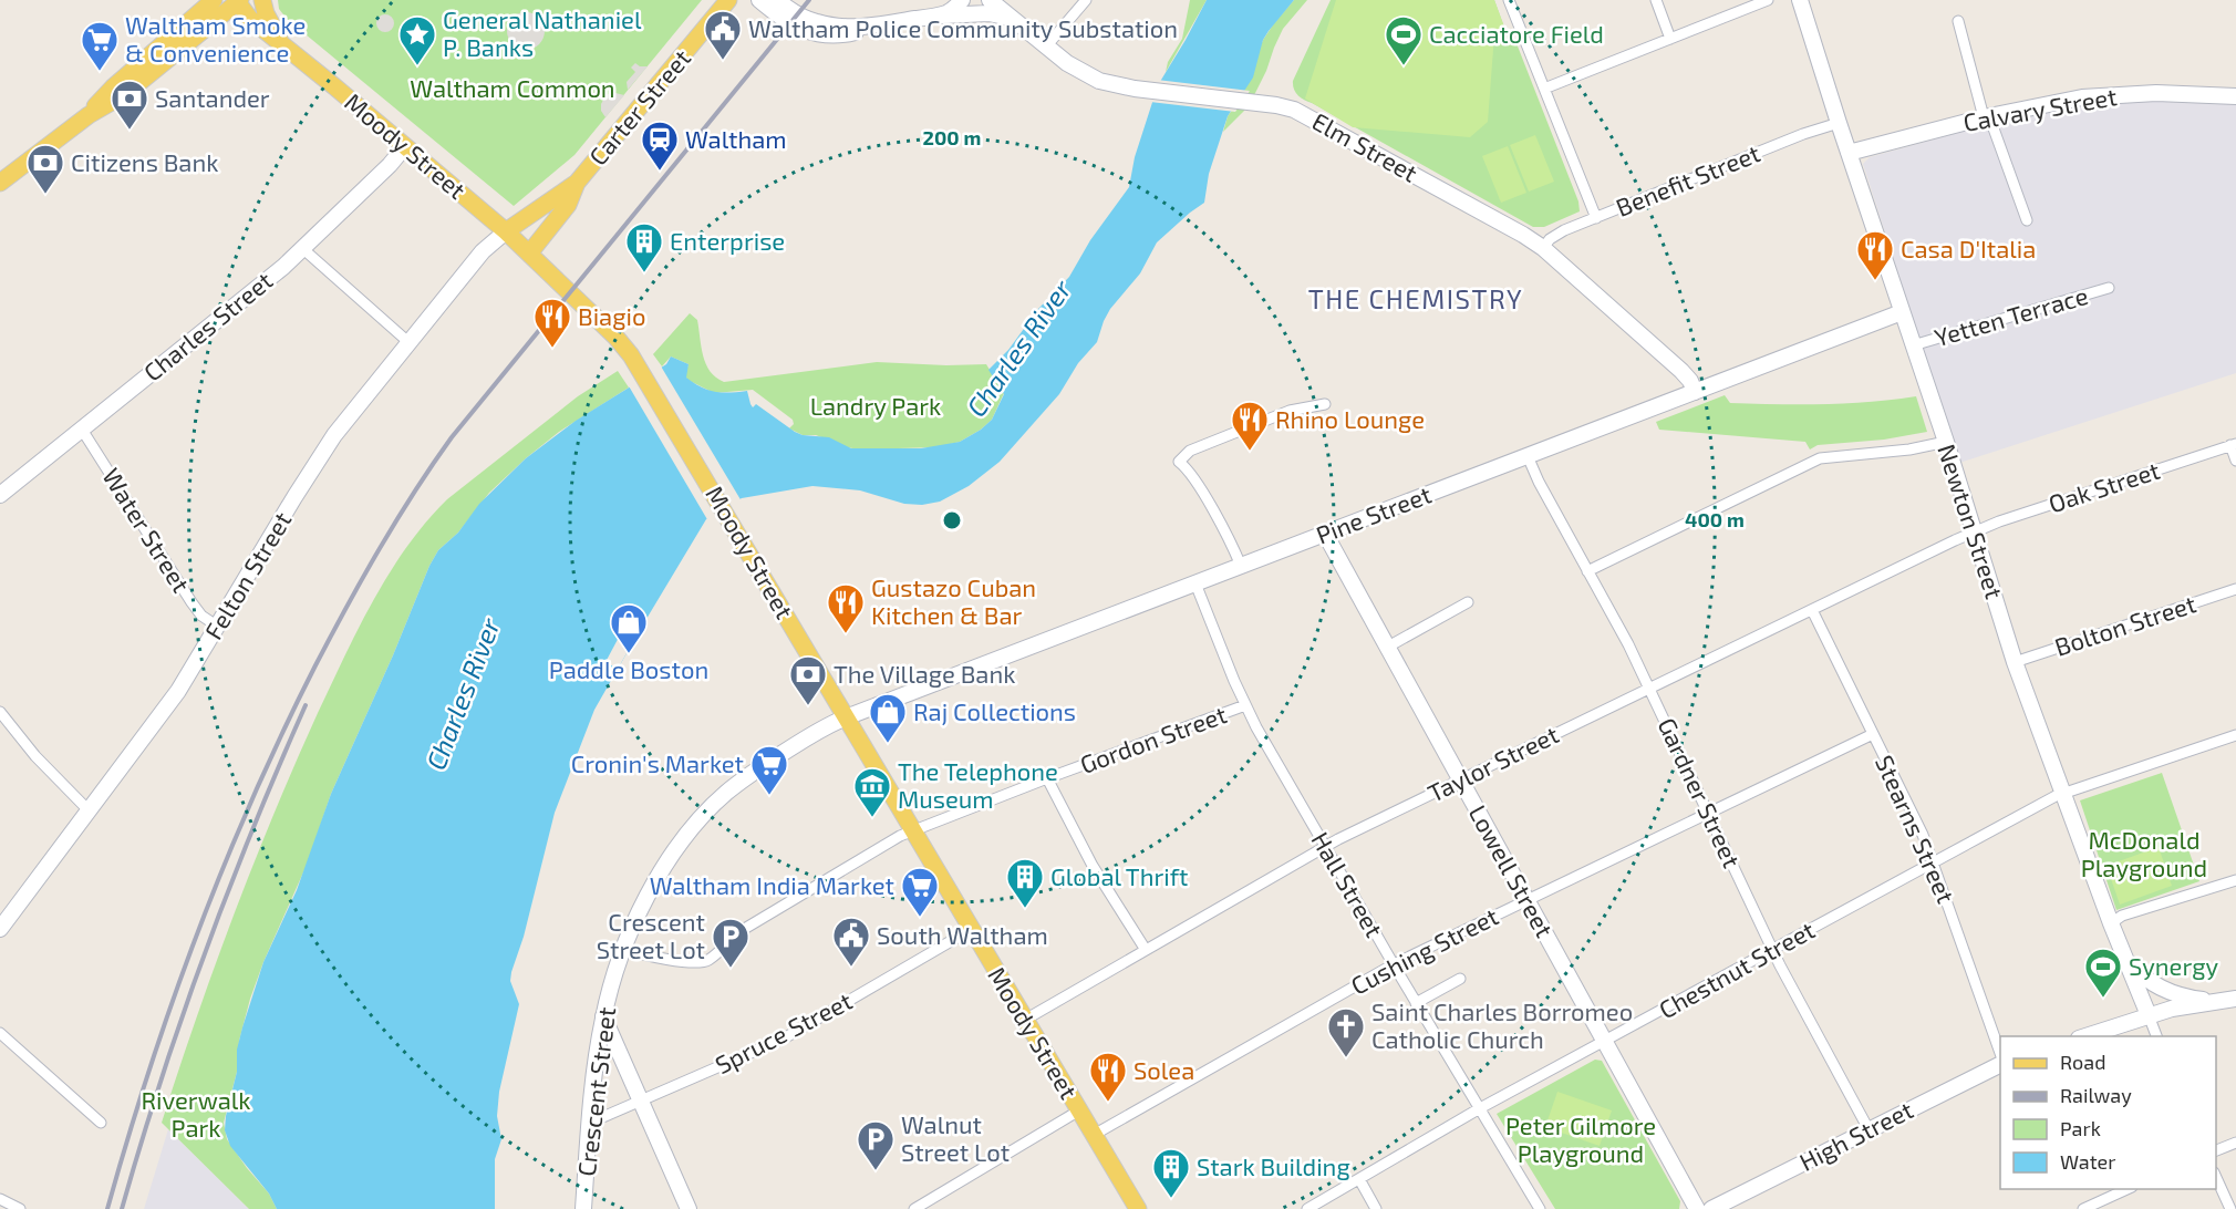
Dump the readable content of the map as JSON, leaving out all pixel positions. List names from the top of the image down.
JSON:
{
  "streets": {
    "main road": ["Carter Street", "Moody Street"],
    "street": [
      "Calvary Street",
      "Elm Street",
      "Benefit Street",
      "Yetten Terrace",
      "Charles Street",
      "Oak Street",
      "Pine Street",
      "Newton Street",
      "Water Street",
      "Felton Street",
      "Bolton Street",
      "Gordon Street",
      "Taylor Street",
      "Gardner Street",
      "Stearns Street",
      "Lowell Street",
      "Hall Street",
      "Cushing Street",
      "Chestnut Street",
      "Spruce Street",
      "Crescent Street",
      "High Street"
    ]
  },
  "crossings": [
    ["Carter Street", "Moody Street"],
    ["Carter Street", "Felton Street"],
    ["Calvary Street", "Newton Street"],
    ["Moody Street", "Charles Street"],
    ["Moody Street", "Pine Street"],
    ["Moody Street", "Felton Street"],
    ["Moody Street", "Gordon Street"],
    ["Moody Street", "Taylor Street"],
    ["Moody Street", "Cushing Street"],
    ["Moody Street", "Spruce Street"],
    ["Moody Street", "Crescent Street"],
    ["Elm Street", "Benefit Street"],
    ["Elm Street", "Pine Street"],
    ["Benefit Street", "Newton Street"],
    ["Yetten Terrace", "Newton Street"],
    ["Charles Street", "Water Street"],
    ["Oak Street", "Newton Street"],
    ["Oak Street", "Taylor Street"],
    ["Pine Street", "Newton Street"],
    ["Pine Street", "Gardner Street"],
    ["Pine Street", "Lowell Street"],
    ["Pine Street", "Hall Street"],
    ["Pine Street", "Crescent Street"],
    ["Newton Street", "Bolton Street"],
    ["Newton Street", "Taylor Street"],
    ["Newton Street", "Chestnut Street"],
    ["Water Street", "Felton Street"],
    ["Gordon Street", "Hall Street"],
    ["Gordon Street", "Crescent Street"],
    ["Taylor Street", "Gardner Street"],
    ["Taylor Street", "Stearns Street"],
    ["Taylor Street", "Lowell Street"],
    ["Taylor Street", "Hall Street"],
    ["Gardner Street", "Cushing Street"],
    ["Gardner Street", "Chestnut Street"],
    ["Gardner Street", "High Street"],
    ["Stearns Street", "Cushing Street"],
    ["Stearns Street", "Chestnut Street"],
    ["Lowell Street", "Cushing Street"],
    ["Lowell Street", "Chestnut Street"],
    ["Hall Street", "Cushing Street"],
    ["Hall Street", "Chestnut Street"],
    ["Spruce Street", "Crescent Street"]
  ],
  "districts": ["THE CHEMISTRY"],
  "water": ["Charles River"],
  "parks": [
    "Waltham Common",
    "Landry Park",
    "McDonald Playground",
    "Riverwalk Park",
    "Peter Gilmore Playground"
  ],
  "places": {
    "public building": ["Waltham Police Community Substation", "South Waltham"],
    "place": ["General Nathaniel P. Banks"],
    "sports": ["Cacciatore Field", "Synergy"],
    "supermarket": ["Waltham Smoke & Convenience", "Cronin's Market", "Waltham India Market"],
    "bank": ["Santander", "Citizens Bank", "The Village Bank"],
    "station": ["Waltham"],
    "building": ["Enterprise", "Global Thrift", "Stark Building"],
    "restaurant": [
      "Casa D'Italia",
      "Biagio",
      "Rhino Lounge",
      "Gustazo Cuban Kitchen & Bar",
      "Solea"
    ],
    "shop": ["Paddle Boston", "Raj Collections"],
    "museum": ["The Telephone Museum"],
    "parking": ["Crescent Street Lot", "Walnut Street Lot"],
    "church": ["Saint Charles Borromeo Catholic Church"]
  },
  "legend": [
    "Road",
    "Railway",
    "Park",
    "Water"
  ],
  "rings": ["200 m", "400 m"]
}
